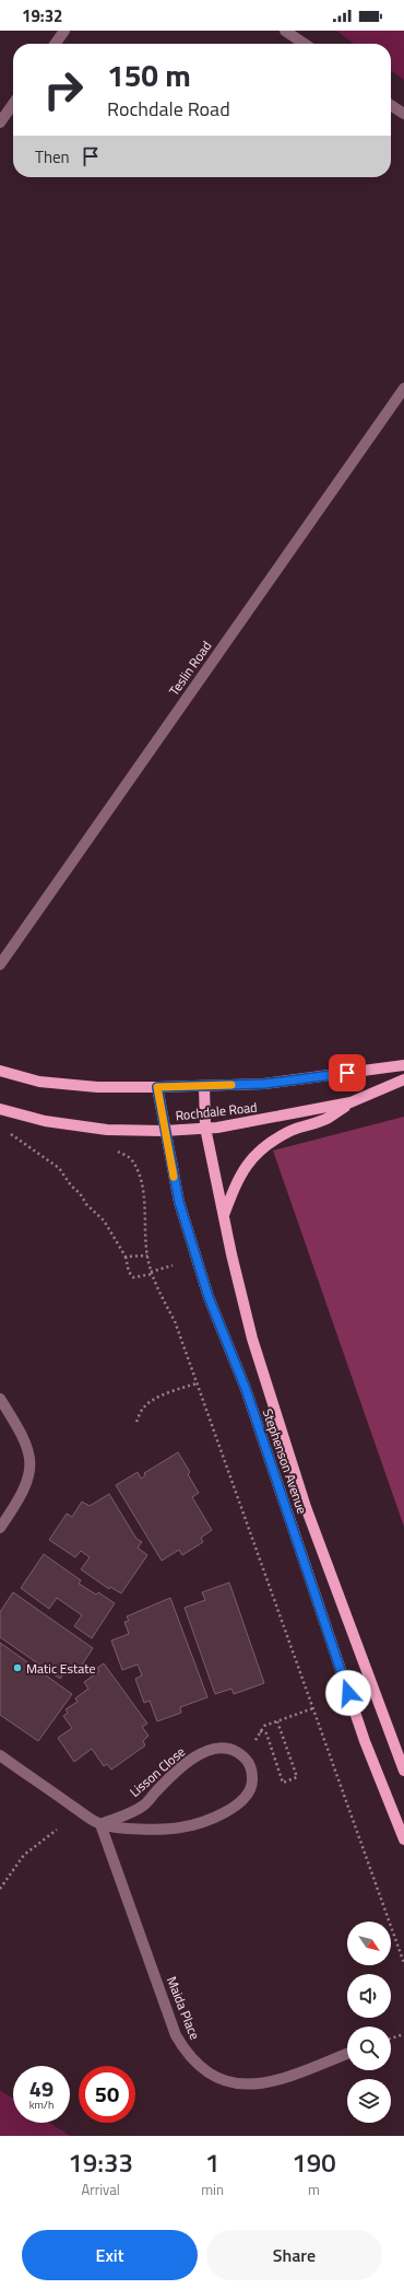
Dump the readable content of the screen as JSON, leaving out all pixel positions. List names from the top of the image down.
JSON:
{
  "streets": {
    "main road": ["Rochdale Road", "Stephenson Avenue"],
    "street": ["Teslin Road", "Lisson Close", "Maida Place"]
  },
  "crossings": [
    ["Rochdale Road", "Stephenson Avenue"],
    ["Lisson Close", "Maida Place"]
  ],
  "places": ["Matic Estate"],
  "north": "bottom right",
  "page": {
    "status": "19:32",
    "turn": ["150 m", "Rochdale Road"],
    "then": "Then",
    "speed": "49 km/h",
    "limit": "50",
    "eta": [
      "19:33",
      "Arrival",
      "1",
      "min",
      "190",
      "m"
    ],
    "buttons": ["Exit", "Share"]
  }
}
